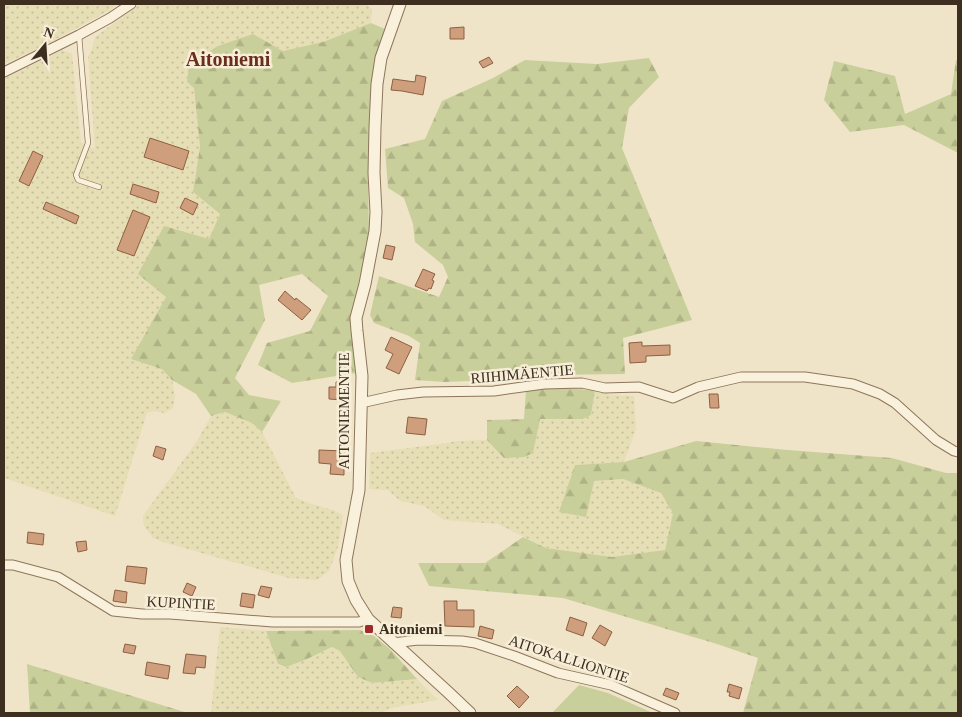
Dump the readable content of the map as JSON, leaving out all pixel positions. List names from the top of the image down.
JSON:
{
  "streets": {
    "street": [
      "RIIHIMÄENTIE",
      "AITONIEMENTIE",
      "KUPINTIE",
      "AITOKALLIONTIE"
    ]
  },
  "crossings": [
    ["RIIHIMÄENTIE", "AITONIEMENTIE"],
    ["AITONIEMENTIE", "KUPINTIE"],
    ["AITONIEMENTIE", "AITOKALLIONTIE"]
  ],
  "districts": ["Aitoniemi"],
  "places": {
    "transit": ["Aitoniemi"]
  },
  "north": "top"
}
